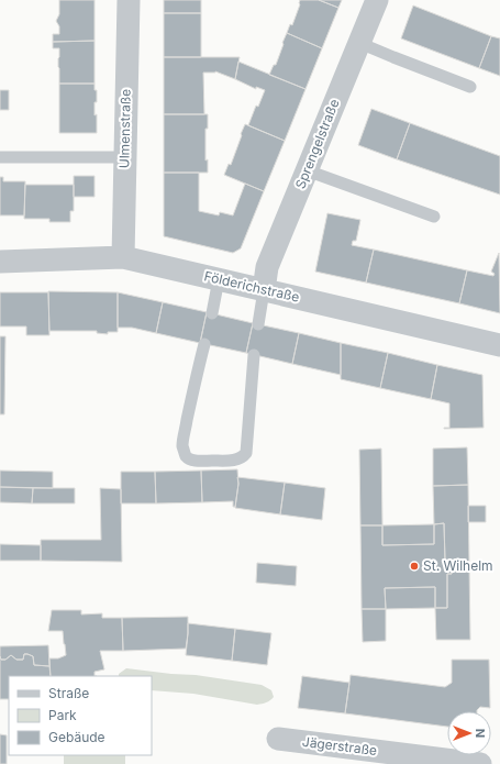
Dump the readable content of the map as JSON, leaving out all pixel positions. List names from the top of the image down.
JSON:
{
  "streets": {
    "street": [
      "Ulmenstraße",
      "Sprengelstraße",
      "Földerichstraße",
      "Jägerstraße"
    ]
  },
  "crossings": [
    ["Ulmenstraße", "Földerichstraße"],
    ["Sprengelstraße", "Földerichstraße"]
  ],
  "places": ["St. Wilhelm"],
  "legend": ["Straße", "Park", "Gebäude"],
  "north": "right"
}
